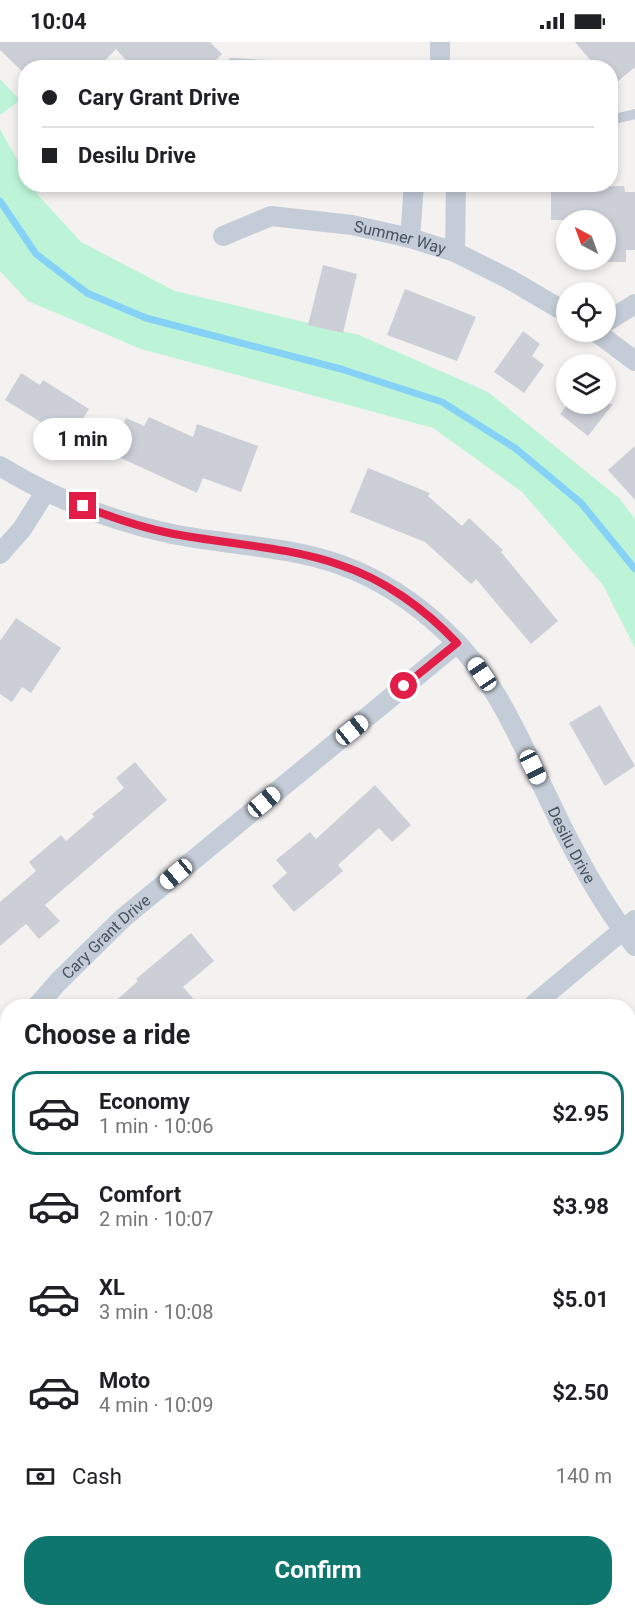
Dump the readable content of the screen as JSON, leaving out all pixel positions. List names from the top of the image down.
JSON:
{
  "streets": {
    "street": ["Summer Way", "Desilu Drive", "Cary Grant Drive"]
  },
  "crossings": [
    ["Desilu Drive", "Cary Grant Drive"]
  ],
  "north": "top left",
  "page": {
    "status": "10:04",
    "banner": ["Cary Grant Drive", "Desilu Drive"],
    "bubble": "1 min",
    "heading": "Choose a ride",
    "list": [
      {
        "name": "Economy",
        "note": "1 min · 10:06",
        "value": "$2.95"
      },
      {
        "name": "Comfort",
        "note": "2 min · 10:07",
        "value": "$3.98"
      },
      {
        "name": "XL",
        "note": "3 min · 10:08",
        "value": "$5.01"
      },
      {
        "name": "Moto",
        "note": "4 min · 10:09",
        "value": "$2.50"
      }
    ],
    "pay": ["Cash", "140 m"],
    "buttons": "Confirm"
  }
}
